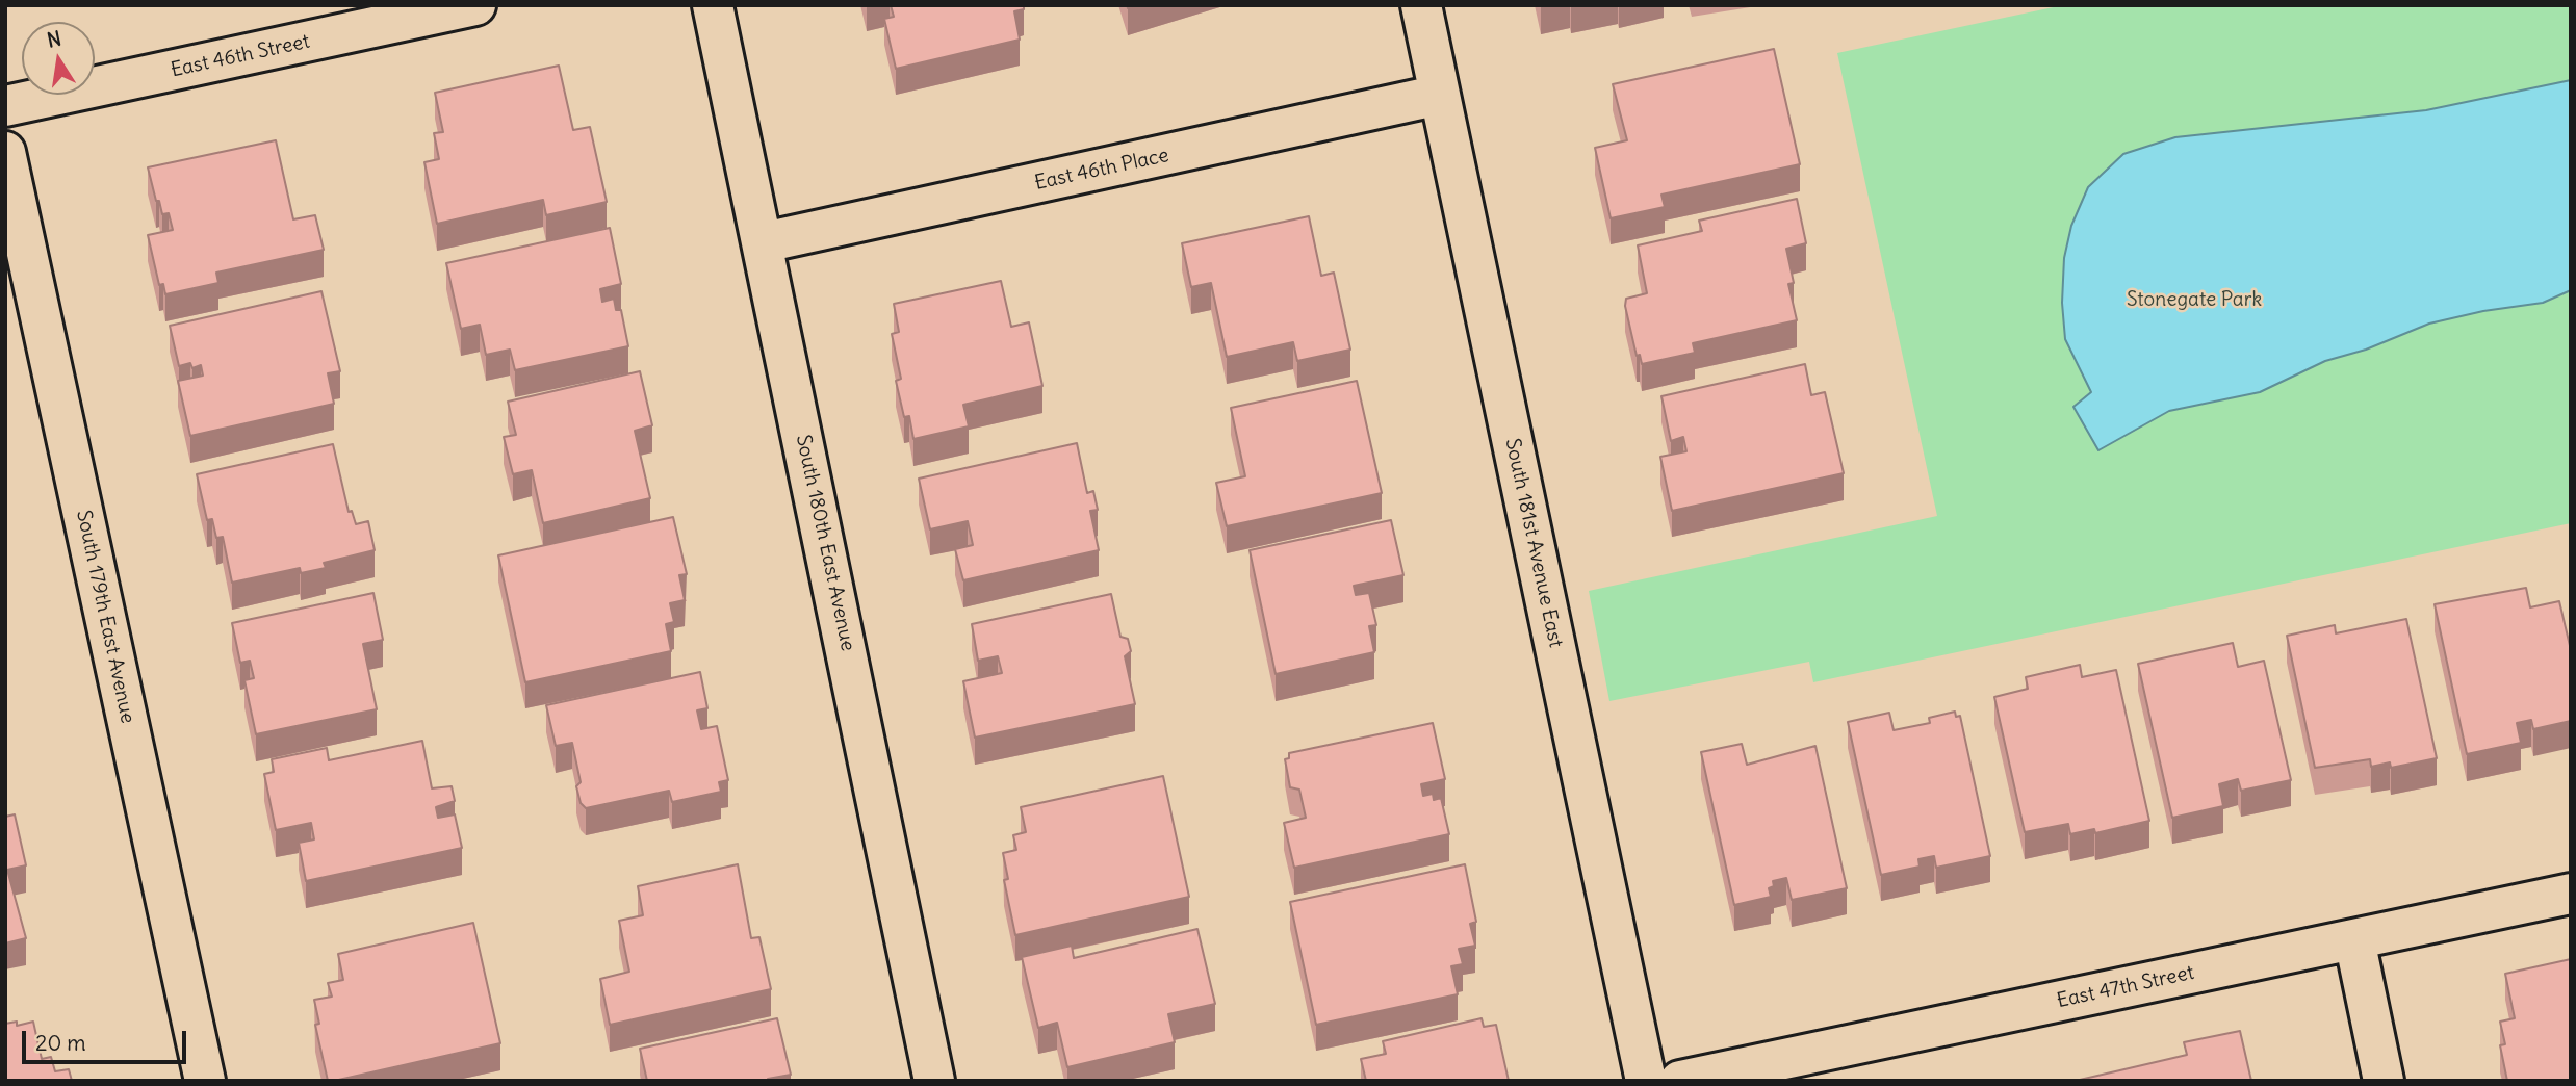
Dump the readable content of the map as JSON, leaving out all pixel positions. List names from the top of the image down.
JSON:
{
  "streets": {
    "street": [
      "East 46th Street",
      "East 46th Place",
      "South 180th East Avenue",
      "South 181st Avenue East",
      "South 179th East Avenue",
      "East 47th Street"
    ]
  },
  "crossings": [
    ["East 46th Place", "South 180th East Avenue"],
    ["East 46th Place", "South 181st Avenue East"]
  ],
  "parks": ["Stonegate Park"],
  "scale_bar": "20 m",
  "north": "top"
}
